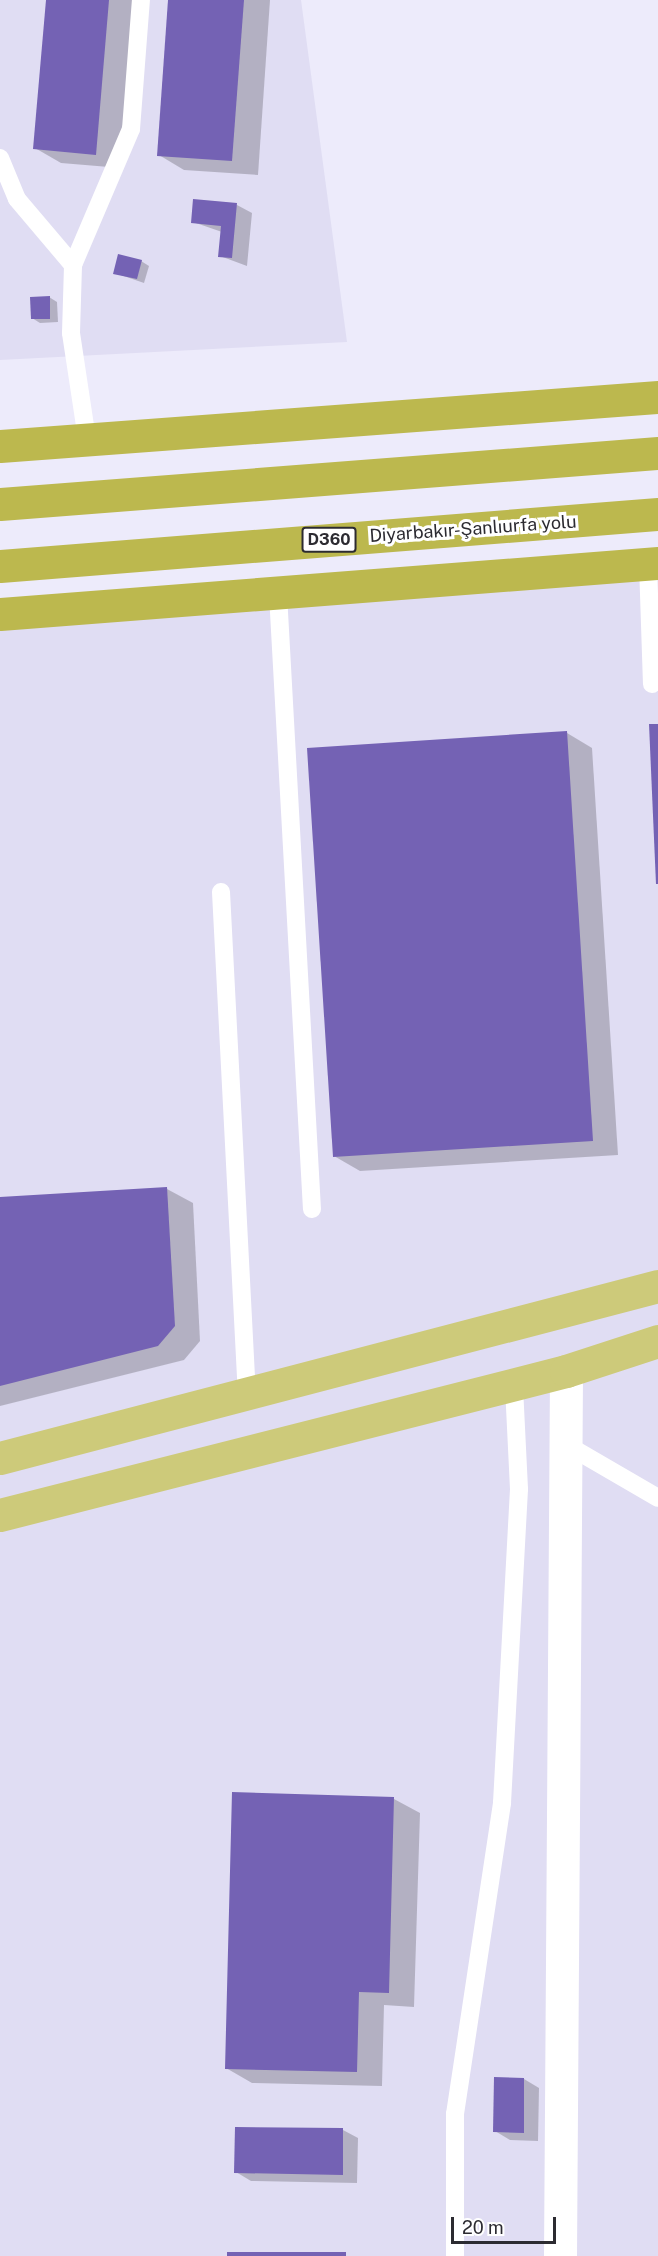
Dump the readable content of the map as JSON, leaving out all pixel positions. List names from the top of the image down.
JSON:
{
  "streets": {
    "highway": ["Diyarbakır-Şanlıurfa yolu", "D360"]
  },
  "scale_bar": "20 m"
}
